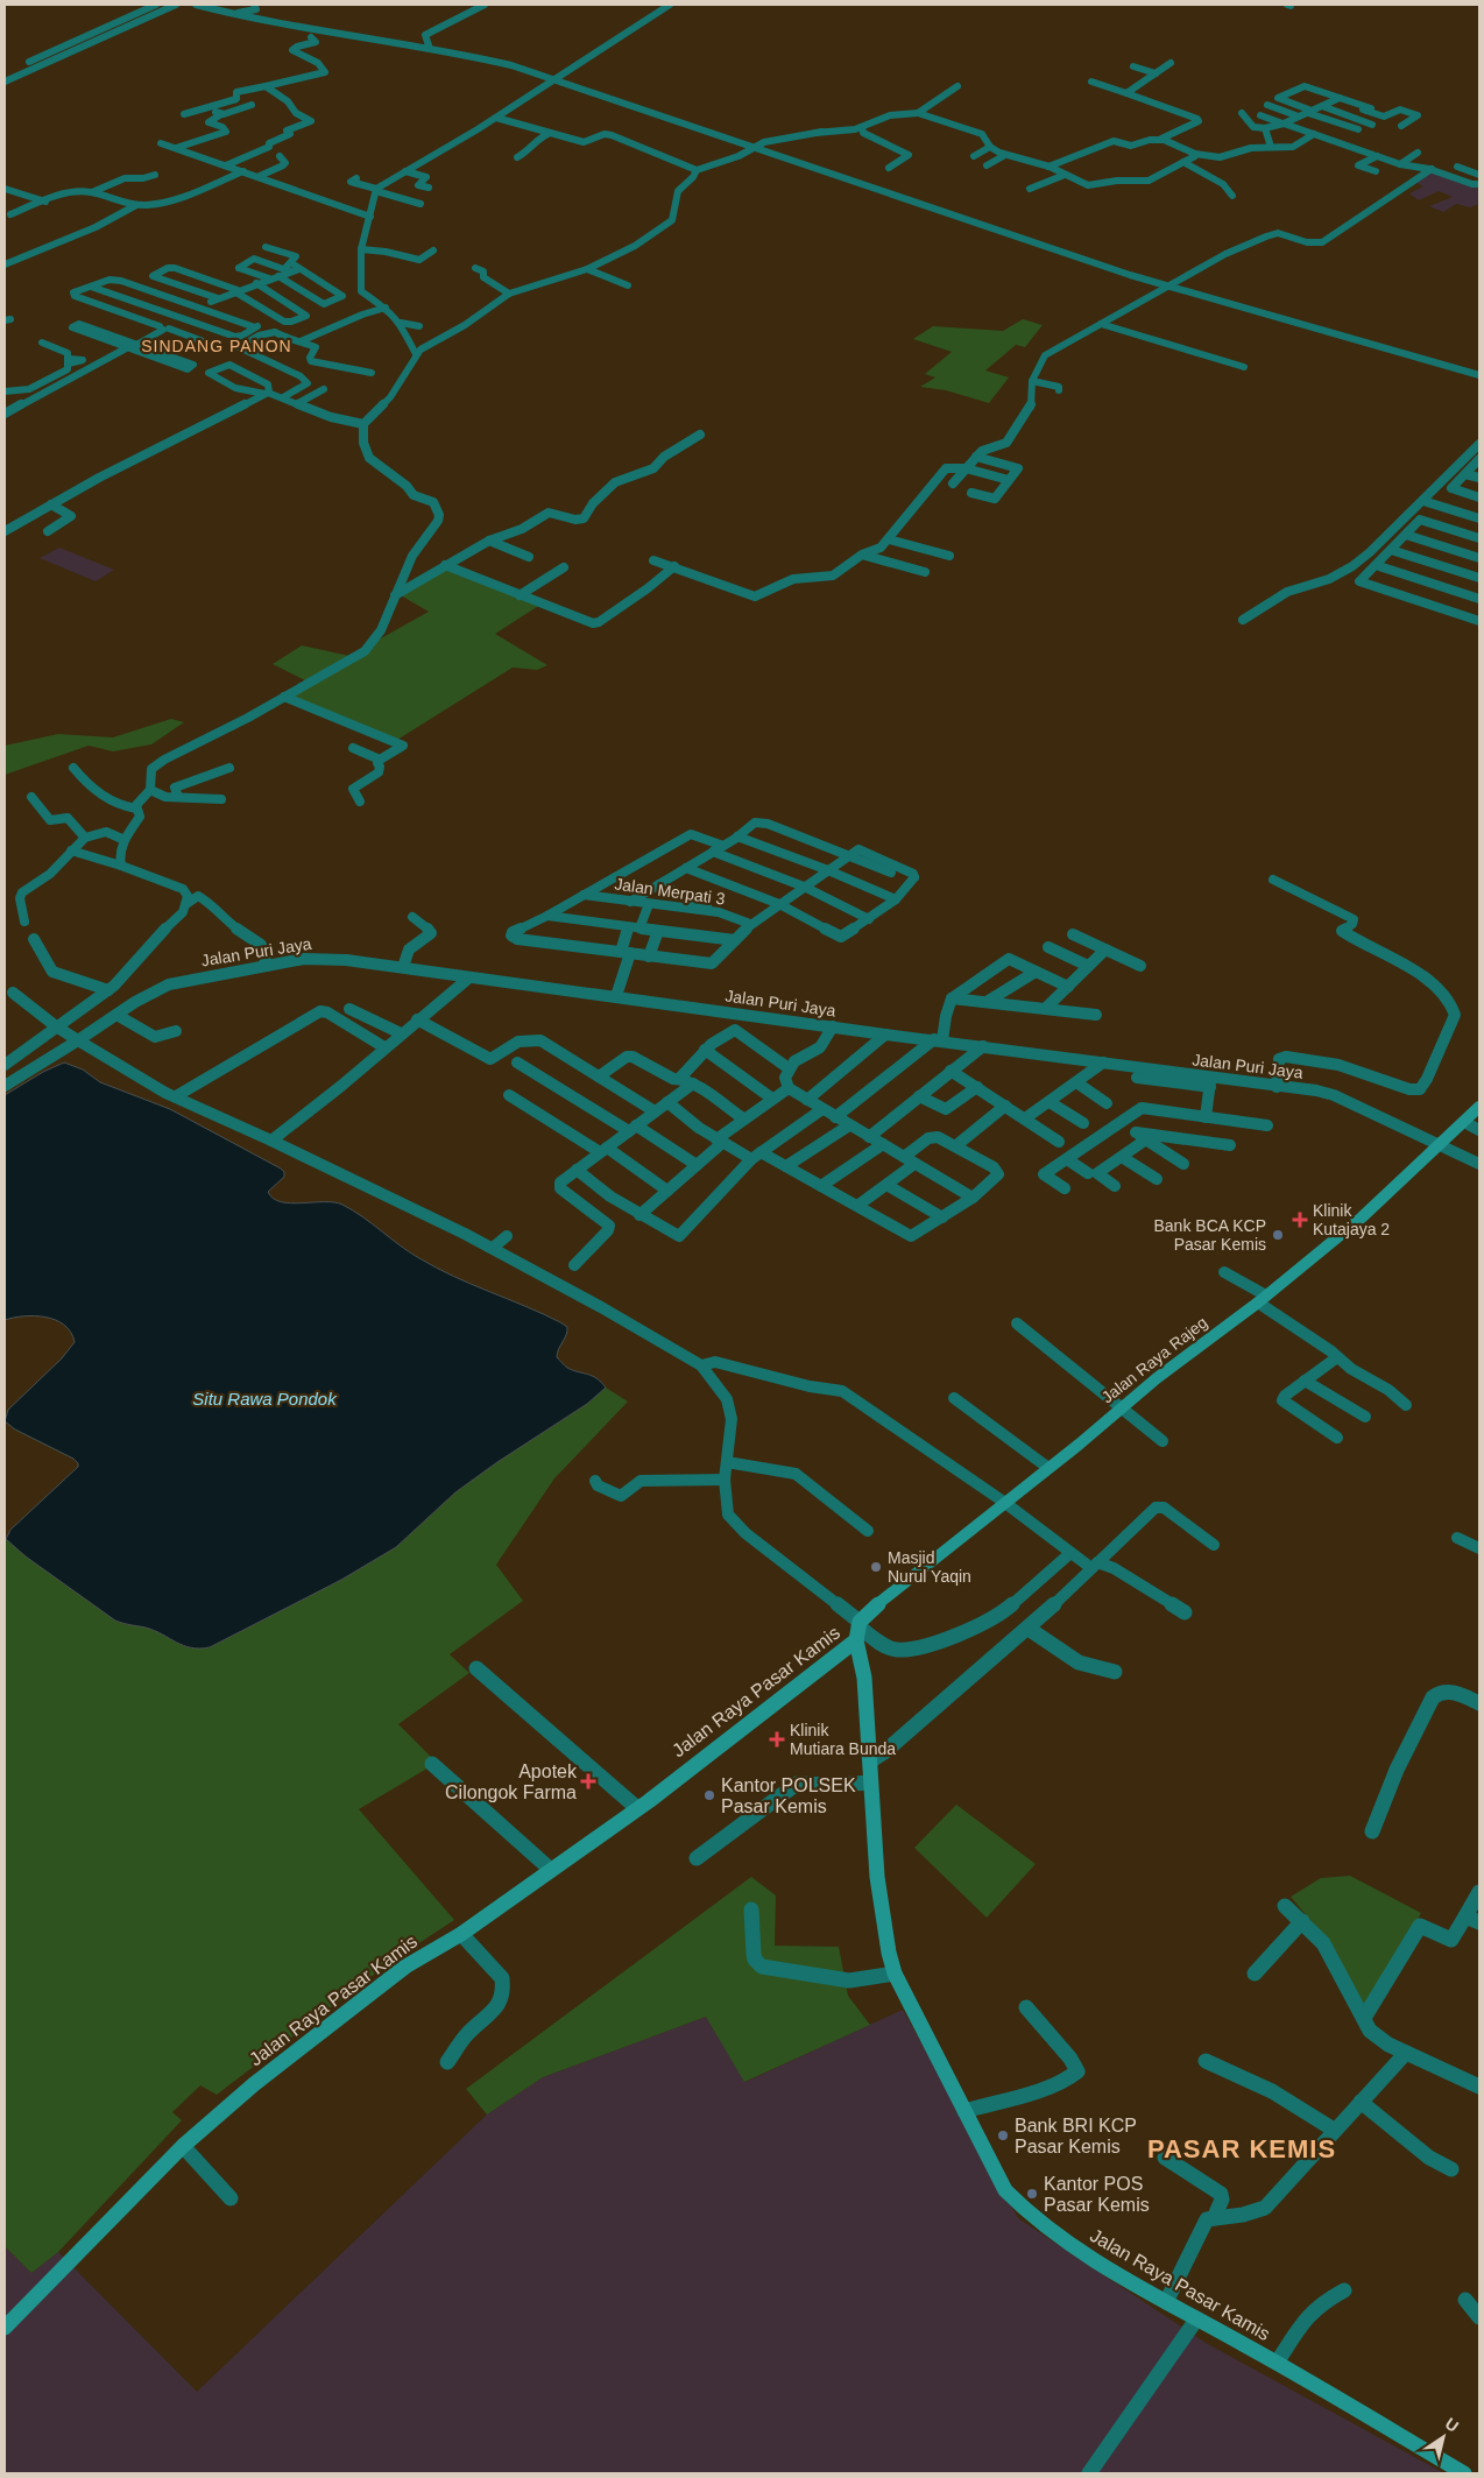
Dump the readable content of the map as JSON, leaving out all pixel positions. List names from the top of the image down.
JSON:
{
  "streets": {
    "main road": ["Jalan Raya Rajeg", "Jalan Raya Pasar Kamis"],
    "street": ["Jalan Merpati 3", "Jalan Puri Jaya"]
  },
  "crossings": [
    ["Jalan Puri Jaya", "Jalan Raya Rajeg"],
    ["Jalan Raya Rajeg", "Jalan Raya Pasar Kamis"]
  ],
  "districts": ["SINDANG PANON", "PASAR KEMIS"],
  "water": ["Situ Rawa Pondok"],
  "places": {
    "health": ["Klinik Kutajaya 2", "Klinik Mutiara Bunda", "Apotek Cilongok Farma"],
    "other": [
      "Bank BCA KCP Pasar Kemis",
      "Masjid Nurul Yaqin",
      "Kantor POLSEK Pasar Kemis",
      "Bank BRI KCP Pasar Kemis",
      "Kantor POS Pasar Kemis"
    ]
  },
  "north": "top right"
}
